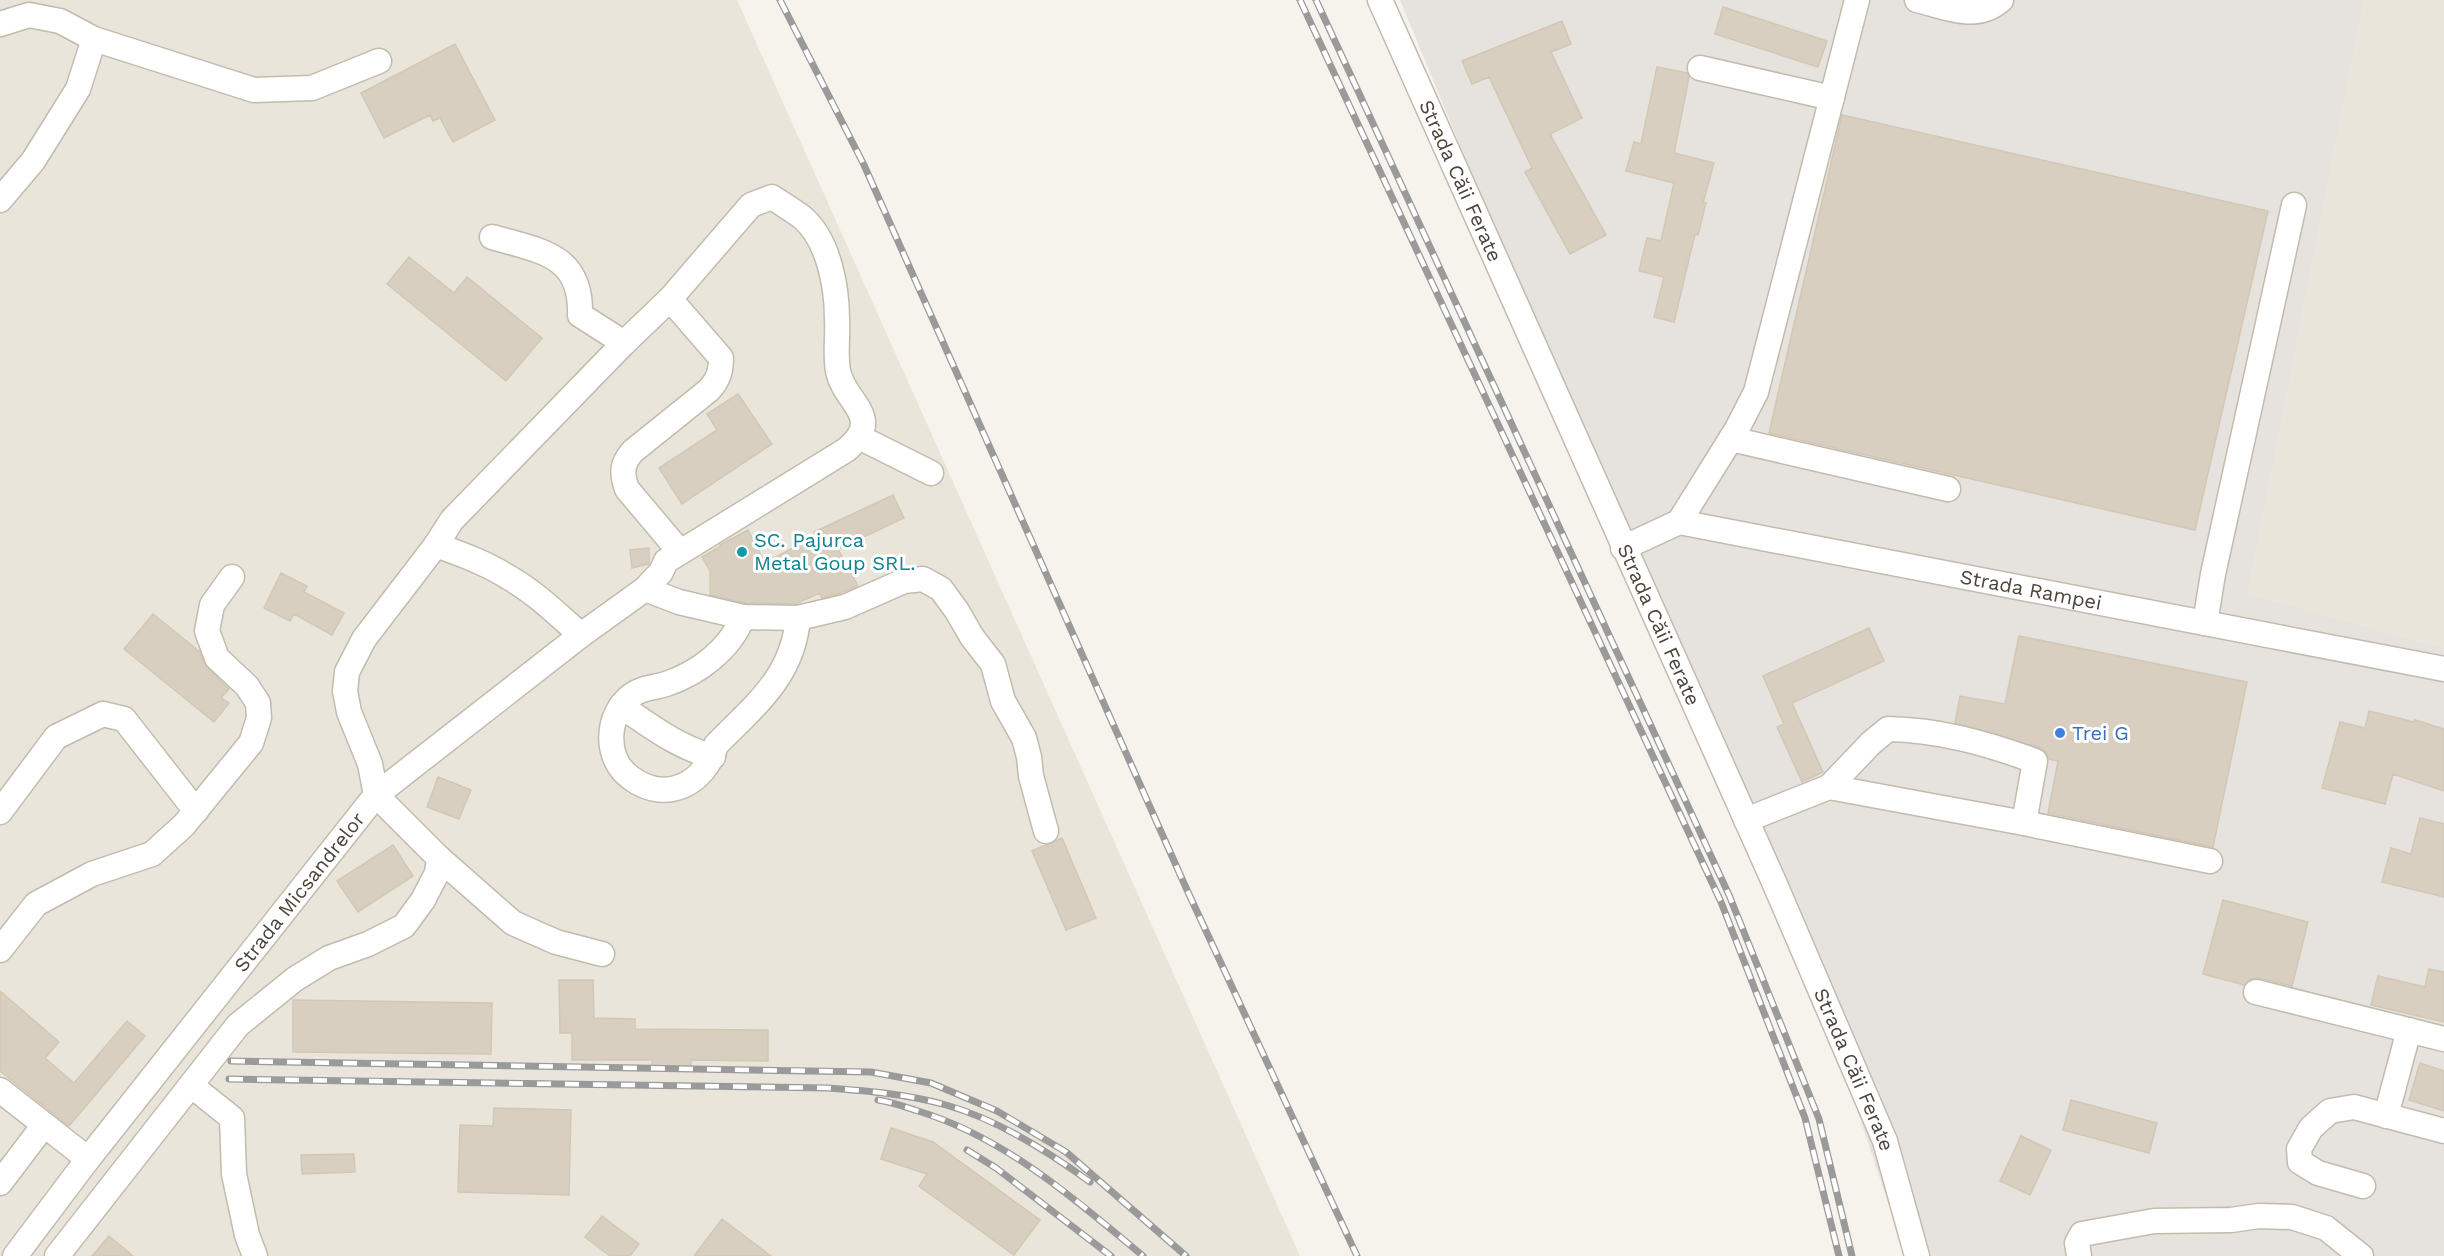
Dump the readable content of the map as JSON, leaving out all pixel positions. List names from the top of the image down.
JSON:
{
  "streets": {
    "street": ["Strada Căii Ferate", "Strada Rampei", "Strada Micsandrelor"]
  },
  "places": ["SC. Pajurca Metal Goup SRL.", "Trei G"]
}
